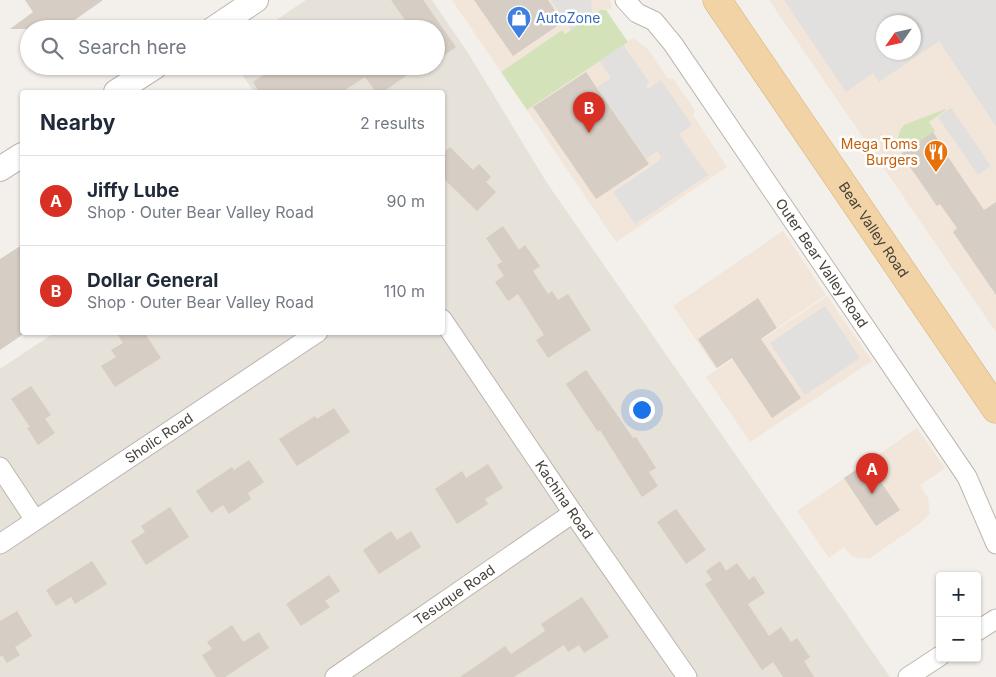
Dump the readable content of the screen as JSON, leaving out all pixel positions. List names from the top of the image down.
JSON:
{
  "streets": {
    "main road": ["Bear Valley Road"],
    "street": [
      "Outer Bear Valley Road",
      "Sholic Road",
      "Kachina Road",
      "Tesuque Road"
    ]
  },
  "crossings": [
    ["Kachina Road", "Tesuque Road"]
  ],
  "places": {
    "shop": ["AutoZone"],
    "restaurant": ["Mega Toms Burgers"]
  },
  "north": "bottom left",
  "page": {
    "search": "Search here",
    "heading": ["Nearby", "2 results"],
    "pins": ["B", "A"],
    "list": [
      {
        "mark": "A",
        "name": "Jiffy Lube",
        "note": "Shop · Outer Bear Valley Road",
        "value": "90 m"
      },
      {
        "mark": "B",
        "name": "Dollar General",
        "note": "Shop · Outer Bear Valley Road",
        "value": "110 m"
      }
    ],
    "map_buttons": ["+", "−"]
  }
}
